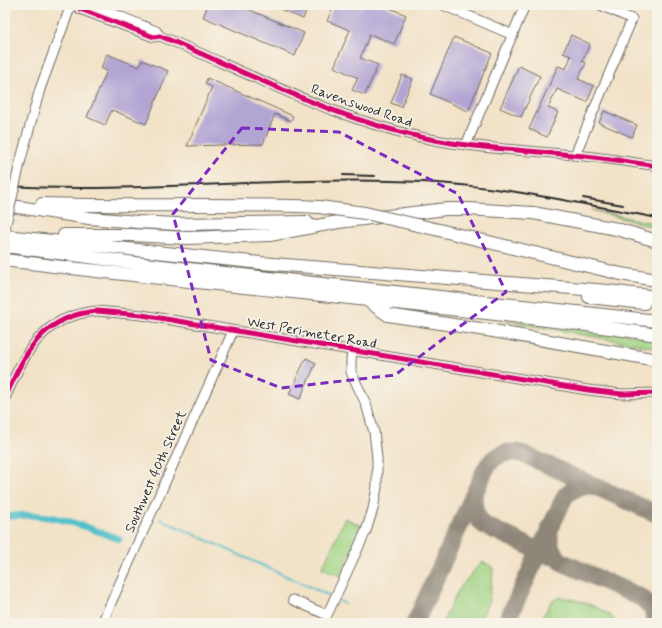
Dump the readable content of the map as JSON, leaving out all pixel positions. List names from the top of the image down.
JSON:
{
  "streets": {
    "street": ["Ravenswood Road", "West Perimeter Road", "Southwest 40th Street"]
  },
  "crossings": [
    ["West Perimeter Road", "Southwest 40th Street"]
  ]
}
